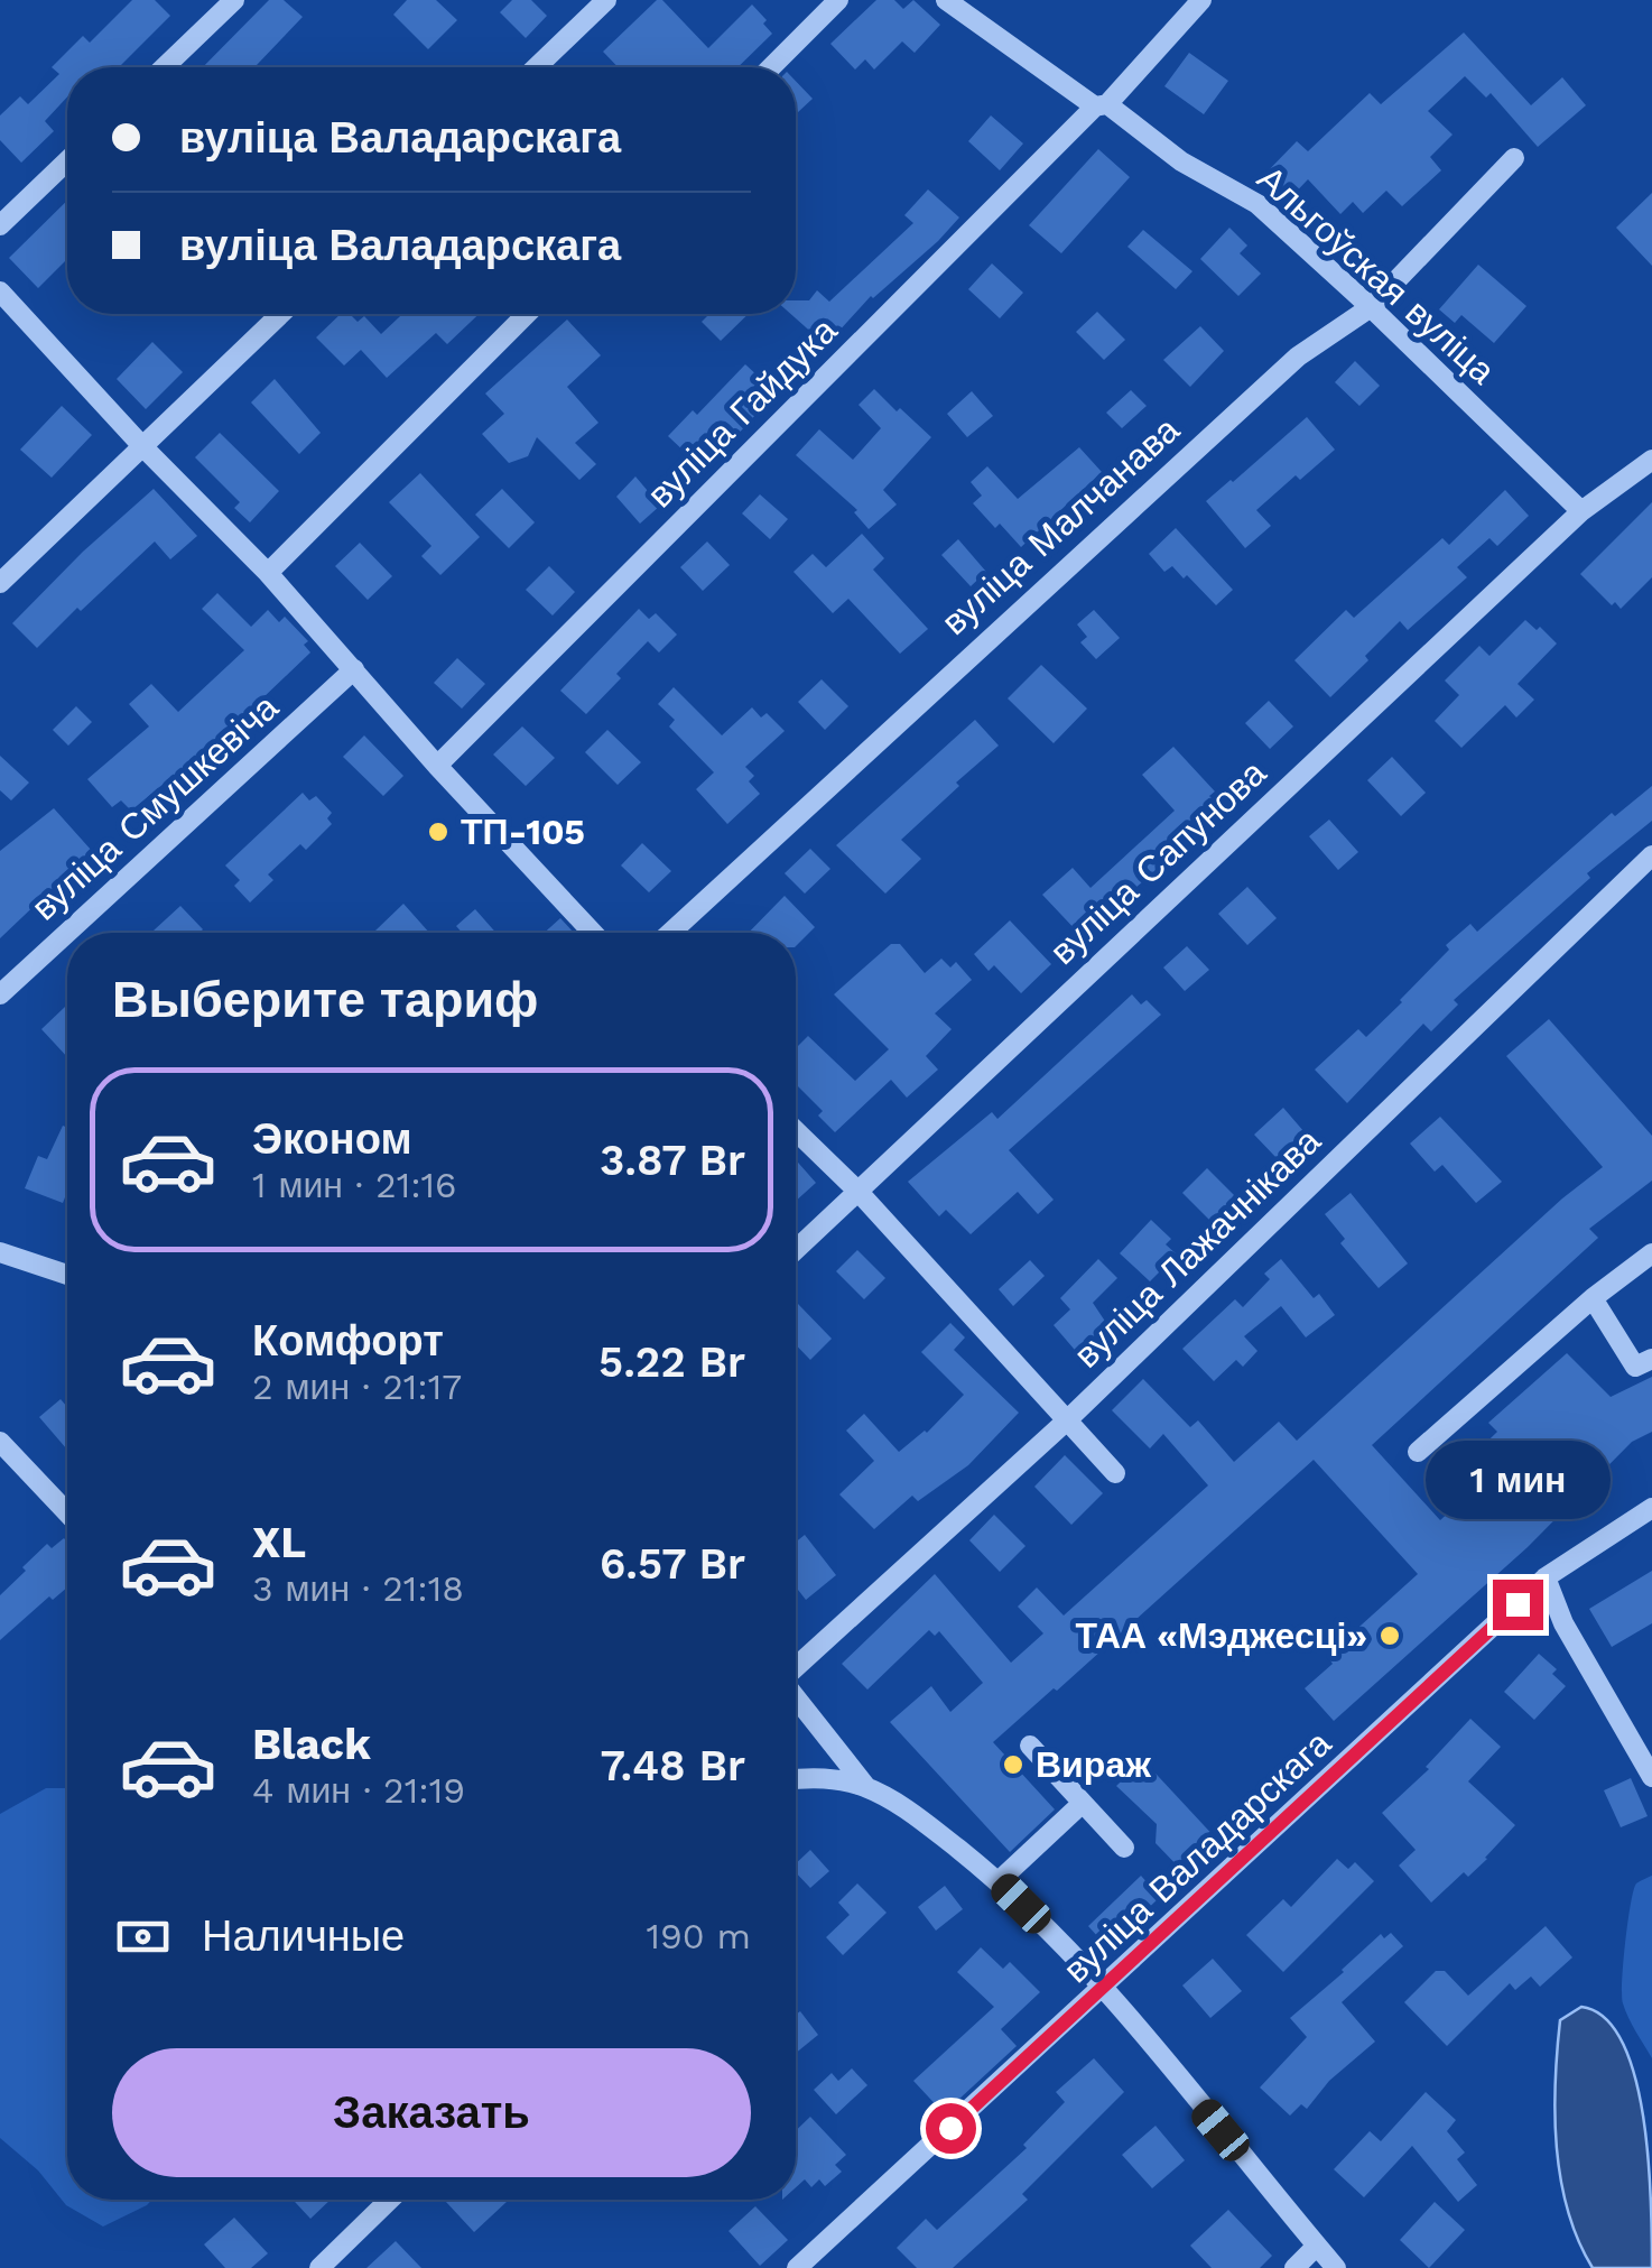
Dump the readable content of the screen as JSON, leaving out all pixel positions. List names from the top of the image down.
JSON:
{
  "streets": {
    "street": [
      "Альгоўская вуліца",
      "вуліца Гайдука",
      "вуліца Малчанава",
      "вуліца Смушкевіча",
      "вуліца Сапунова",
      "вуліца Лажачнікава",
      "вуліца Валадарскага"
    ]
  },
  "crossings": [
    ["Альгоўская вуліца", "вуліца Гайдука"],
    ["Альгоўская вуліца", "вуліца Малчанава"],
    ["Альгоўская вуліца", "вуліца Сапунова"]
  ],
  "places": ["ТП-105", "ТАА «Мэджесці»", "Вираж"],
  "page": {
    "banner": ["вуліца Валадарскага", "вуліца Валадарскага"],
    "heading": "Выберите тариф",
    "list": [
      {
        "name": "Эконом",
        "note": "1 мин · 21:16",
        "value": "3.87 Br"
      },
      {
        "name": "Комфорт",
        "note": "2 мин · 21:17",
        "value": "5.22 Br"
      },
      {
        "name": "XL",
        "note": "3 мин · 21:18",
        "value": "6.57 Br"
      },
      {
        "name": "Black",
        "note": "4 мин · 21:19",
        "value": "7.48 Br"
      }
    ],
    "bubble": "1 мин",
    "pay": ["Наличные", "190 m"],
    "buttons": "Заказать"
  }
}
